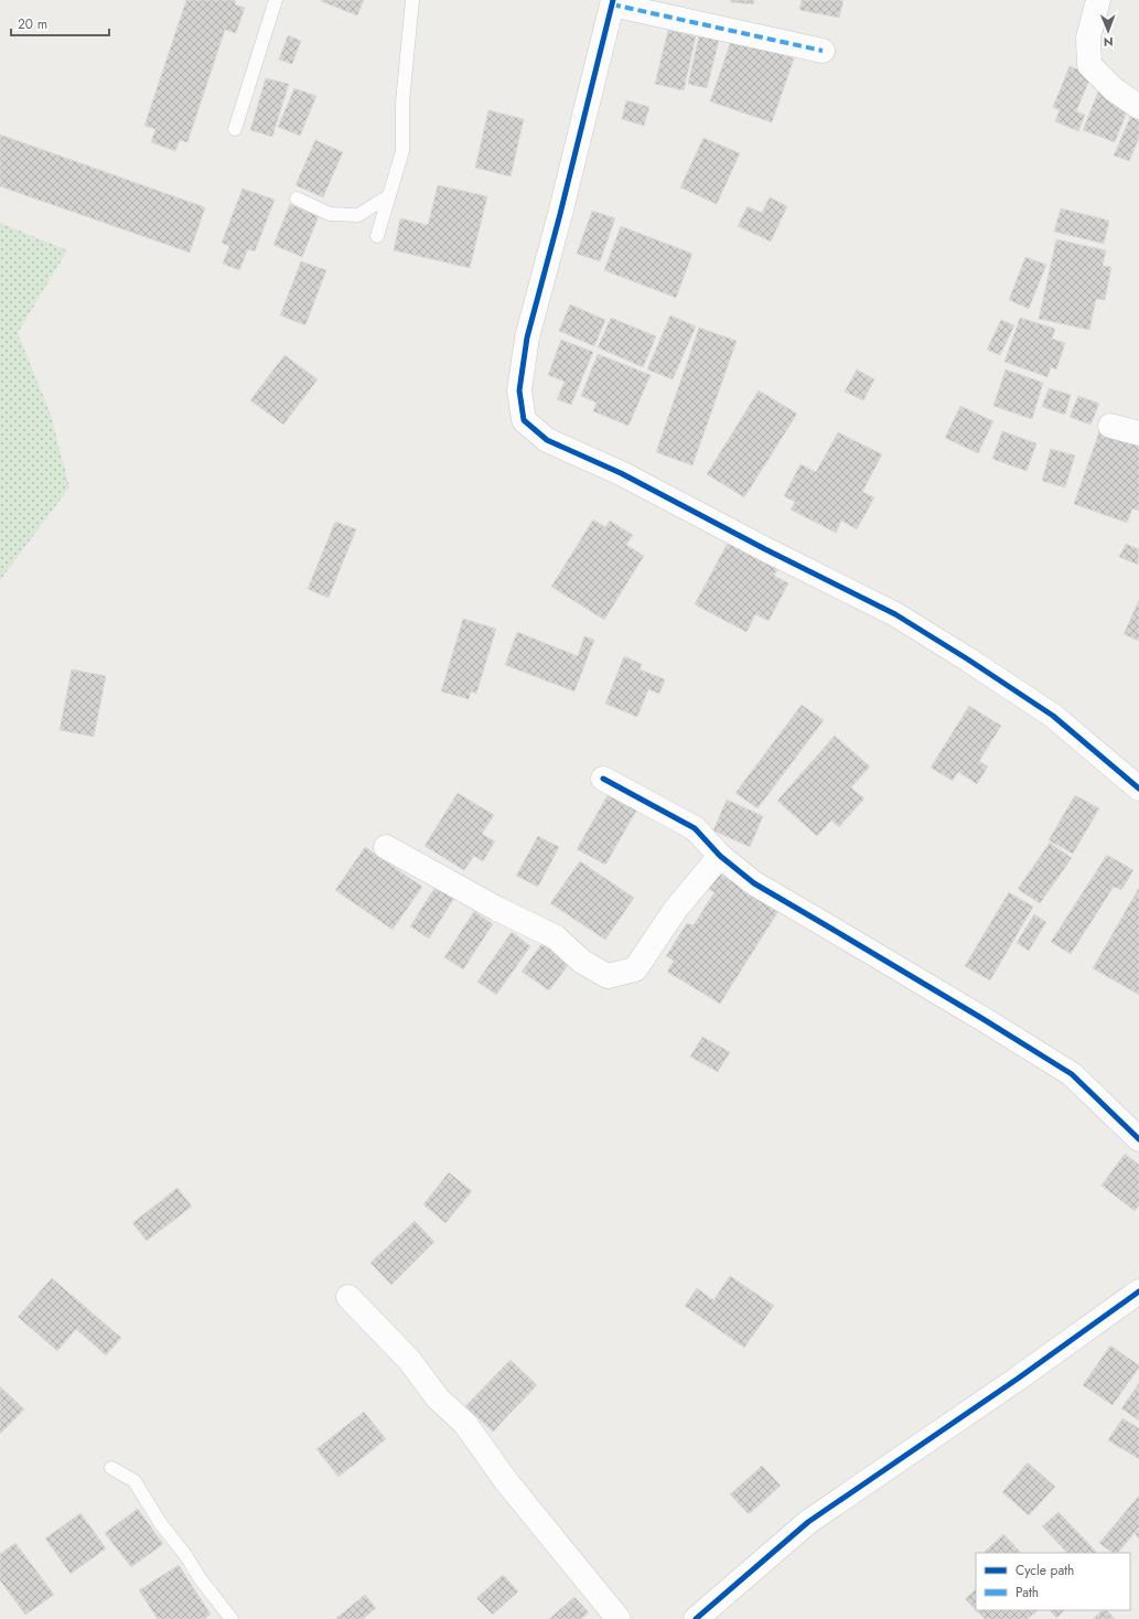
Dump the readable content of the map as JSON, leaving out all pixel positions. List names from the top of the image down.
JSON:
{
  "legend": ["Cycle path", "Path"],
  "scale_bar": "20 m",
  "north": "bottom"
}
